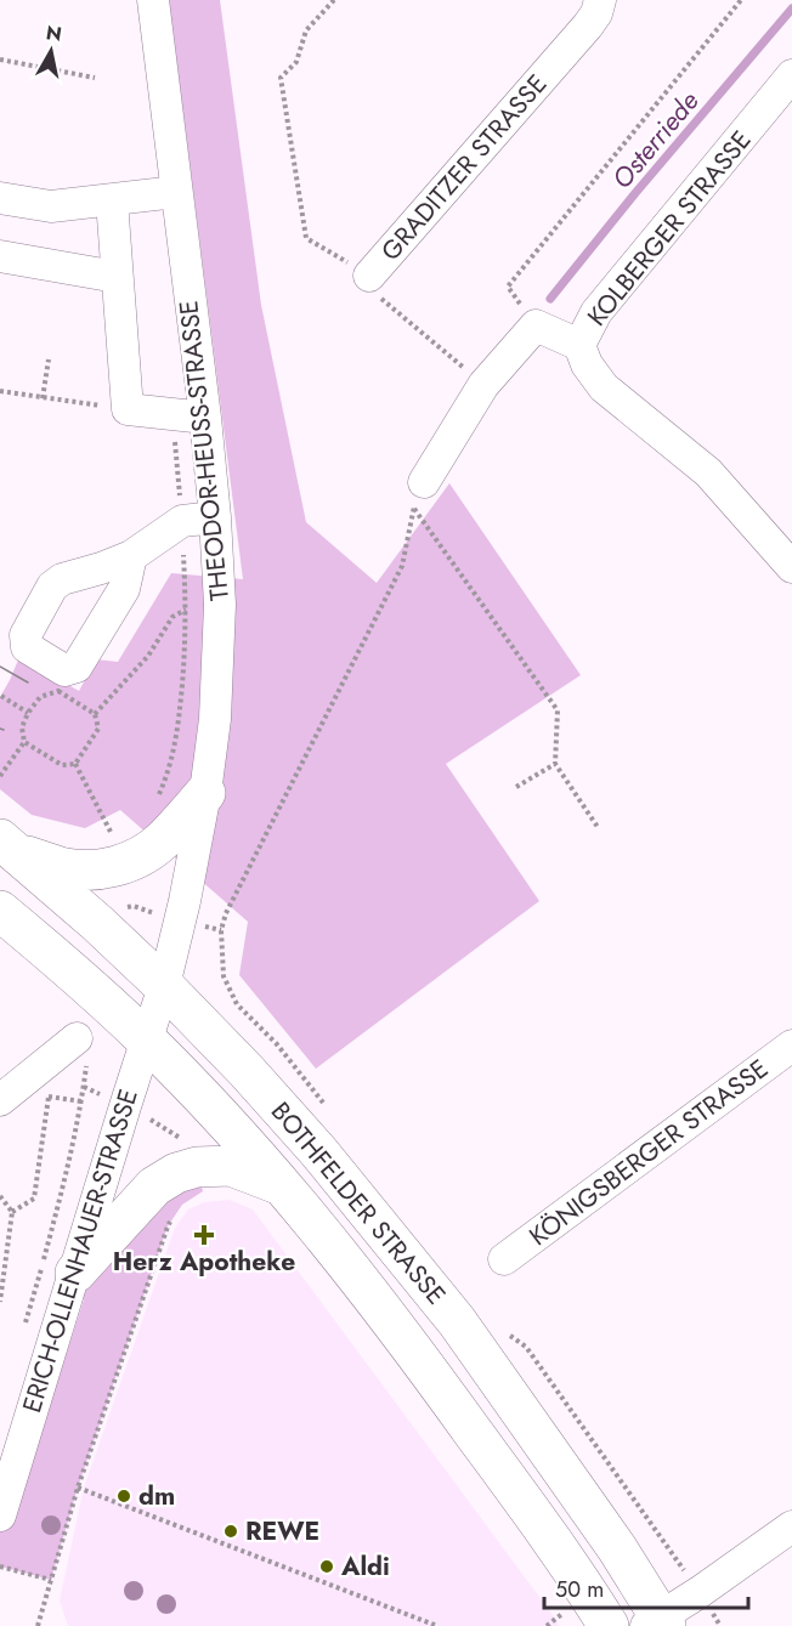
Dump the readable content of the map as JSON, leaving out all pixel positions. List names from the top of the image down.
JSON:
{
  "streets": {
    "main road": ["BOTHFELDER STRASSE"],
    "street": [
      "GRADITZER STRASSE",
      "KOLBERGER STRASSE",
      "THEODOR-HEUSS-STRASSE",
      "KÖNIGSBERGER STRASSE",
      "ERICH-OLLENHAUER-STRASSE"
    ]
  },
  "crossings": [
    ["THEODOR-HEUSS-STRASSE", "BOTHFELDER STRASSE"],
    ["THEODOR-HEUSS-STRASSE", "ERICH-OLLENHAUER-STRASSE"],
    ["BOTHFELDER STRASSE", "ERICH-OLLENHAUER-STRASSE"]
  ],
  "water": ["Osterriede"],
  "places": {
    "health": ["Herz Apotheke"],
    "other": ["dm", "REWE", "Aldi"]
  },
  "scale_bar": "50 m",
  "north": "top"
}
